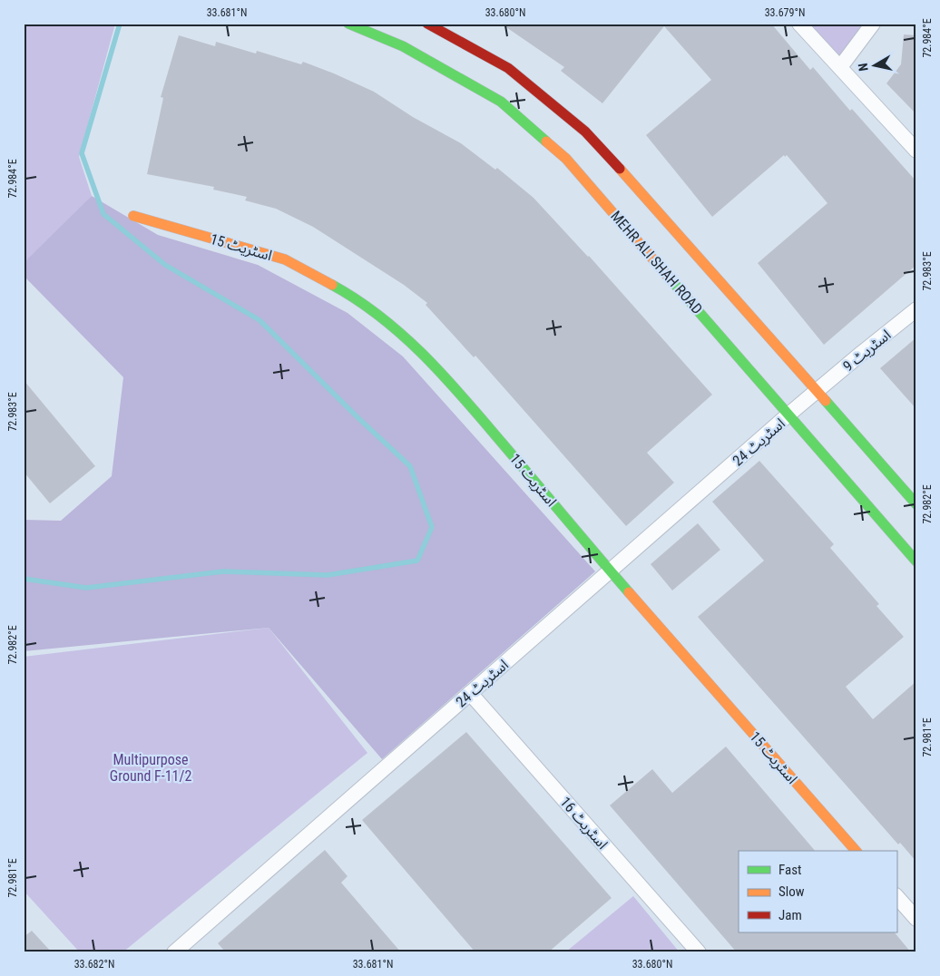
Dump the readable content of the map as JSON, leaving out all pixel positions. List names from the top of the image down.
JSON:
{
  "streets": {
    "street": [
      "اسٹریٹ 15",
      "MEHR ALI SHAH ROAD",
      "اسٹریٹ 9",
      "اسٹریٹ 24",
      "اسٹریٹ 16"
    ]
  },
  "crossings": [
    ["اسٹریٹ 15", "اسٹریٹ 24"],
    ["MEHR ALI SHAH ROAD", "اسٹریٹ 9"],
    ["MEHR ALI SHAH ROAD", "اسٹریٹ 24"],
    ["اسٹریٹ 9", "اسٹریٹ 24"],
    ["اسٹریٹ 24", "اسٹریٹ 16"]
  ],
  "parks": ["Multipurpose Ground F-11/2"],
  "legend": ["Fast", "Slow", "Jam"],
  "north": "left",
  "coordinates": [
    "33.681°N",
    "33.680°N",
    "33.679°N",
    "72.984°E",
    "72.983°E",
    "72.982°E",
    "72.981°E",
    "33.682°N"
  ]
}
